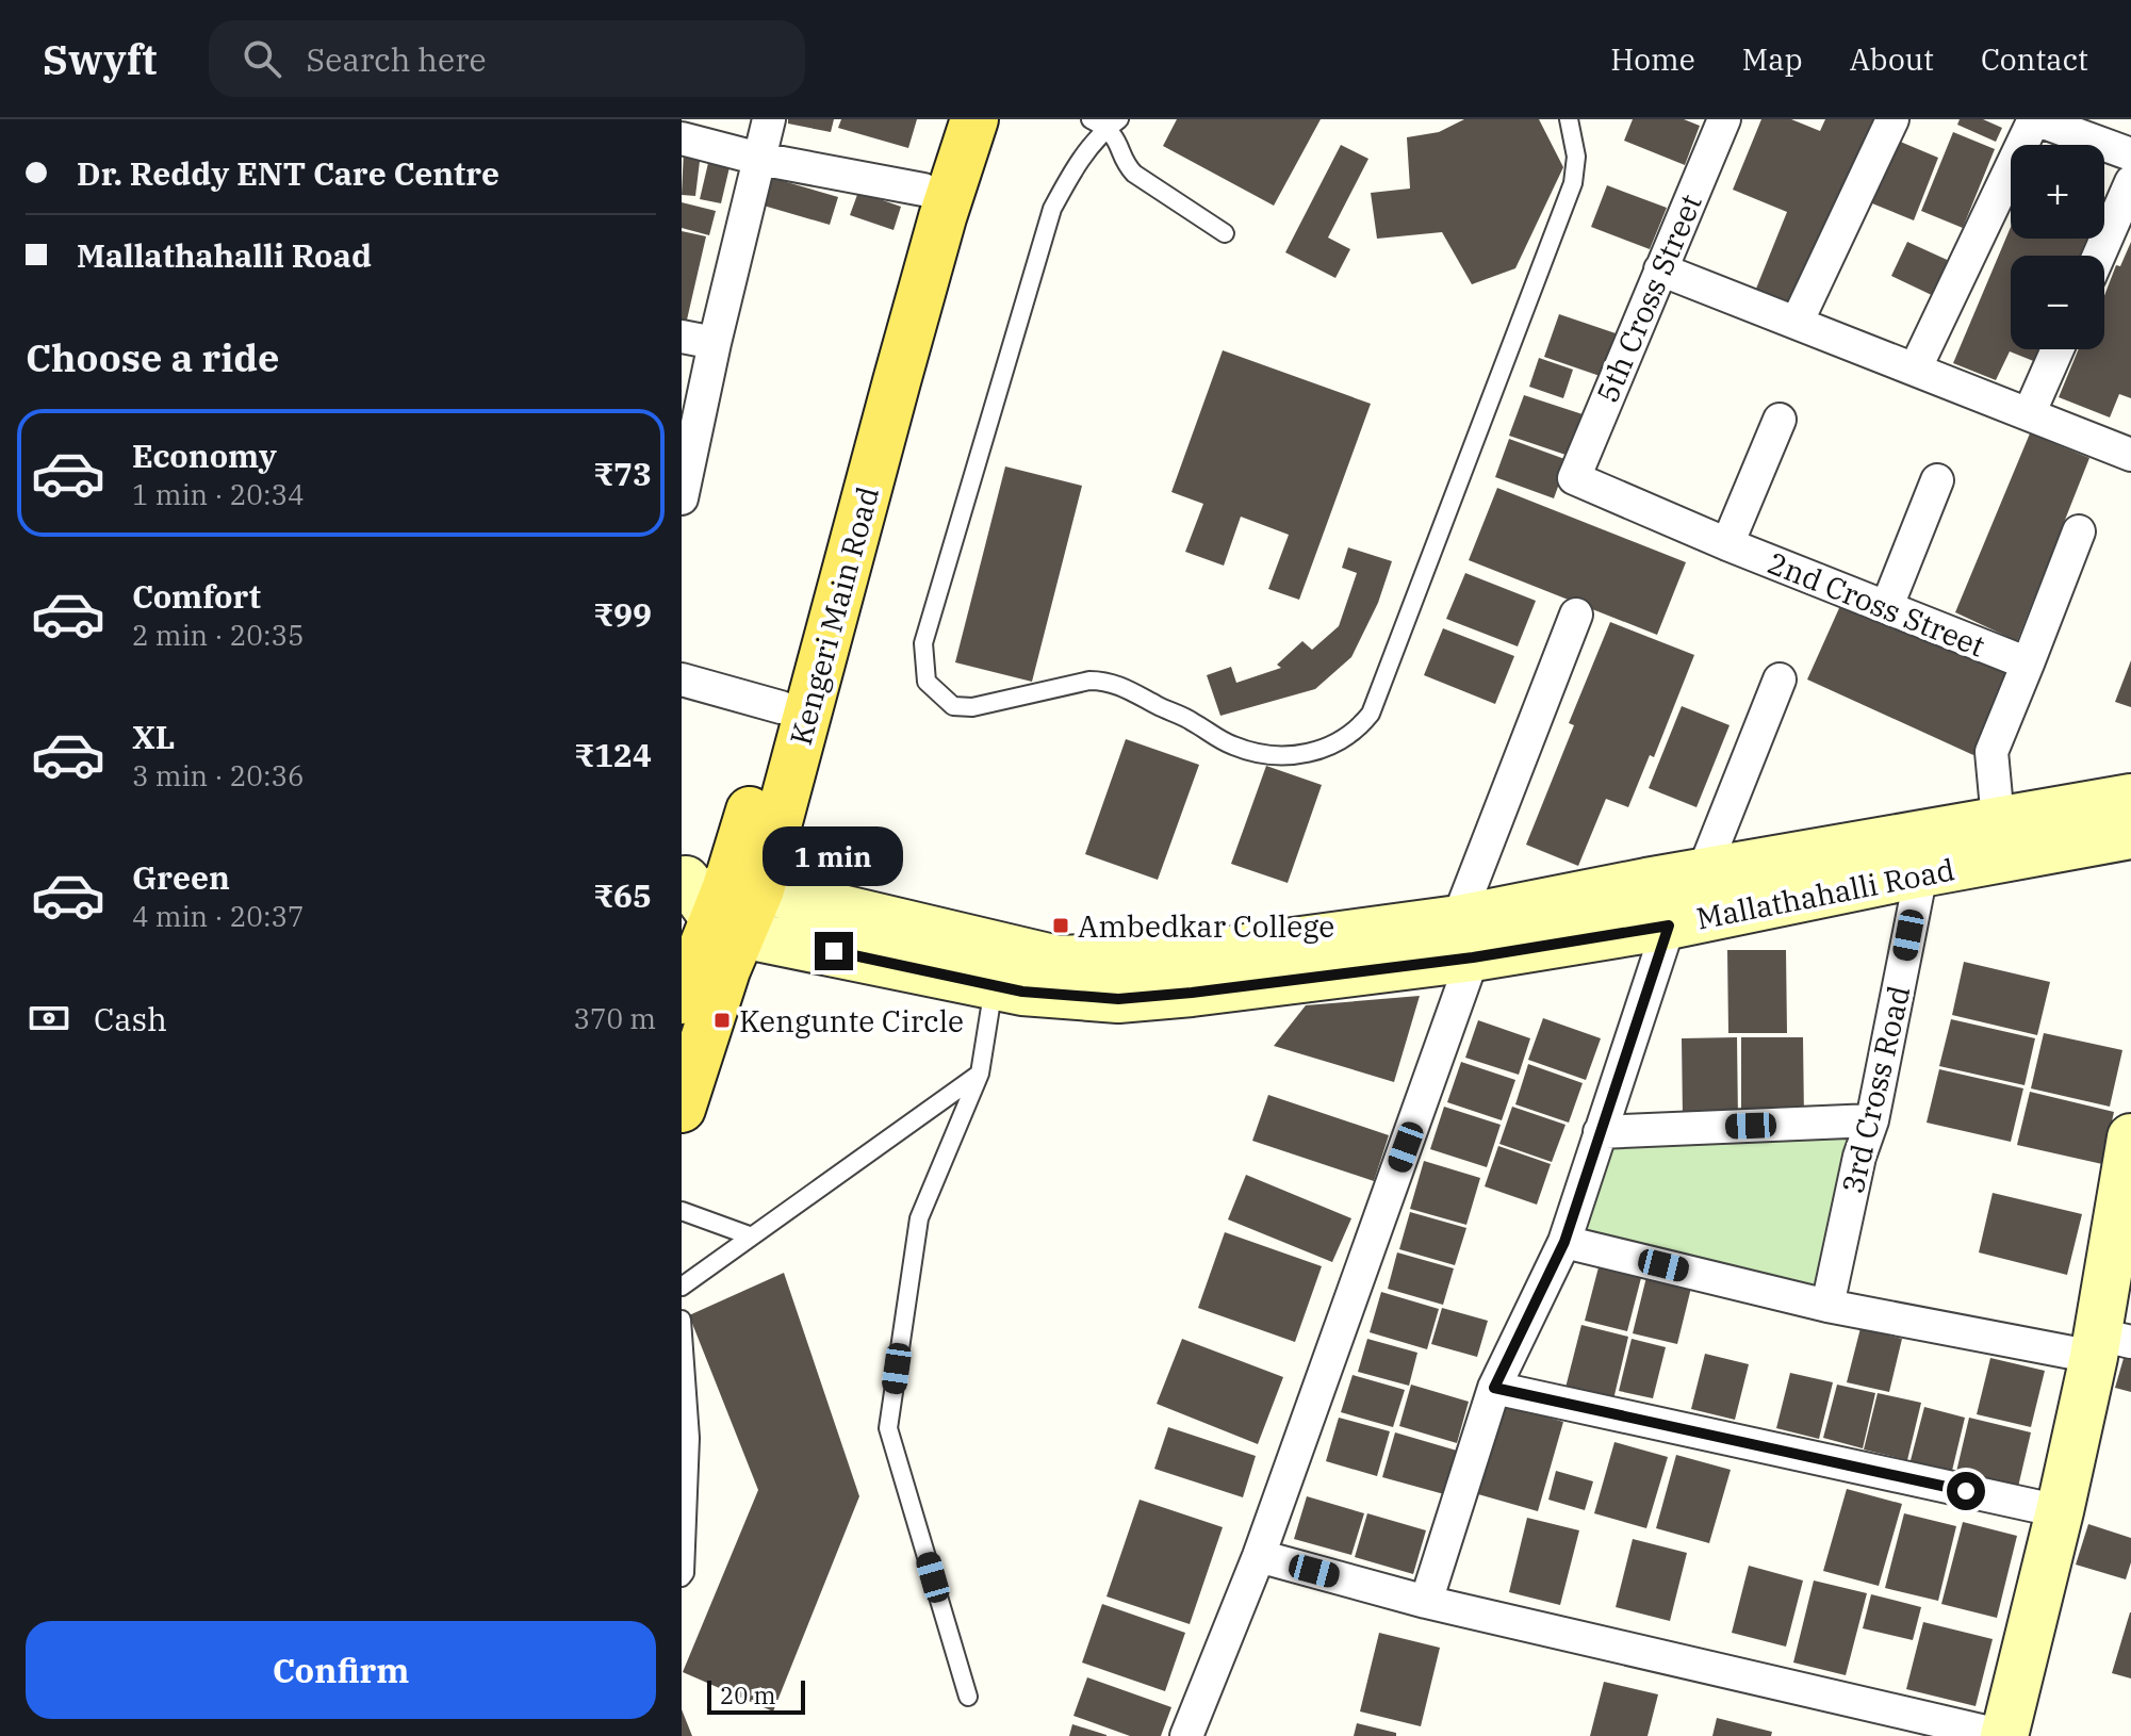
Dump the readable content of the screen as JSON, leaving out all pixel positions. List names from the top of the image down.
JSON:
{
  "streets": {
    "main road": ["Kengeri Main Road", "Mallathahalli Road"],
    "street": ["5th Cross Street", "2nd Cross Street", "3rd Cross Road"]
  },
  "crossings": [
    ["5th Cross Street", "2nd Cross Street"],
    ["Kengeri Main Road", "Mallathahalli Road"],
    ["Mallathahalli Road", "3rd Cross Road"]
  ],
  "places": {
    "transit": ["Ambedkar College", "Kengunte Circle"]
  },
  "scale_bar": "20 m",
  "page": {
    "header": "Swyft",
    "search": "Search here",
    "nav": [
      "Home",
      "Map",
      "About",
      "Contact"
    ],
    "banner": ["Dr. Reddy ENT Care Centre", "Mallathahalli Road"],
    "map_buttons": ["+", "−"],
    "heading": "Choose a ride",
    "list": [
      {
        "name": "Economy",
        "note": "1 min · 20:34",
        "value": "₹73"
      },
      {
        "name": "Comfort",
        "note": "2 min · 20:35",
        "value": "₹99"
      },
      {
        "name": "XL",
        "note": "3 min · 20:36",
        "value": "₹124"
      },
      {
        "name": "Green",
        "note": "4 min · 20:37",
        "value": "₹65"
      }
    ],
    "bubble": "1 min",
    "pay": ["Cash", "370 m"],
    "buttons": "Confirm",
    "scale": "20 m"
  }
}
